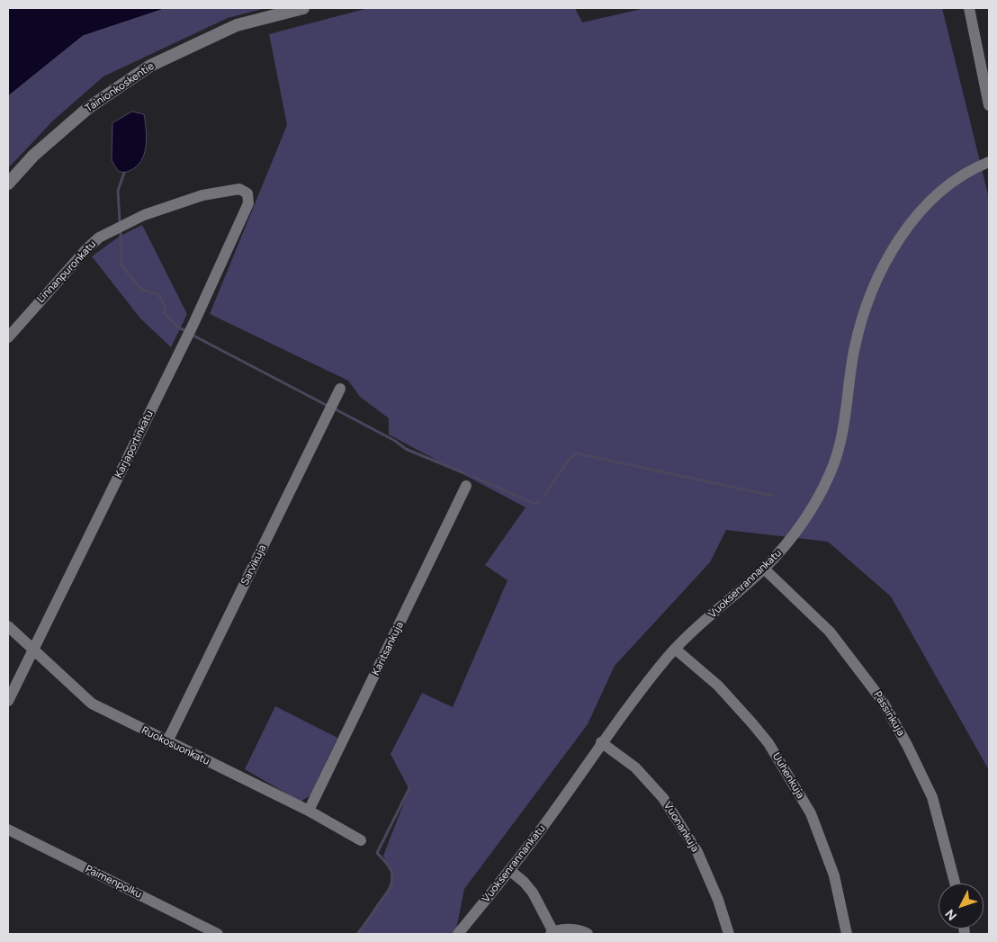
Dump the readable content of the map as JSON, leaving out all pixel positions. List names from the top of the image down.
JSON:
{
  "streets": {
    "main road": ["Tainionkoskentie"],
    "street": [
      "Linnanpuronkatu",
      "Karjaportinkatu",
      "Sarvikuja",
      "Vuoksenrannankatu",
      "Karitsankuja",
      "Pässinkuja",
      "Ruokosuonkatu",
      "Uuhenkuja",
      "Vuonankuja",
      "Paimenpolku"
    ]
  },
  "crossings": [
    ["Linnanpuronkatu", "Karjaportinkatu"],
    ["Karjaportinkatu", "Ruokosuonkatu"],
    ["Sarvikuja", "Ruokosuonkatu"],
    ["Vuoksenrannankatu", "Pässinkuja"],
    ["Vuoksenrannankatu", "Uuhenkuja"],
    ["Vuoksenrannankatu", "Vuonankuja"],
    ["Karitsankuja", "Ruokosuonkatu"]
  ],
  "north": "bottom left"
}
